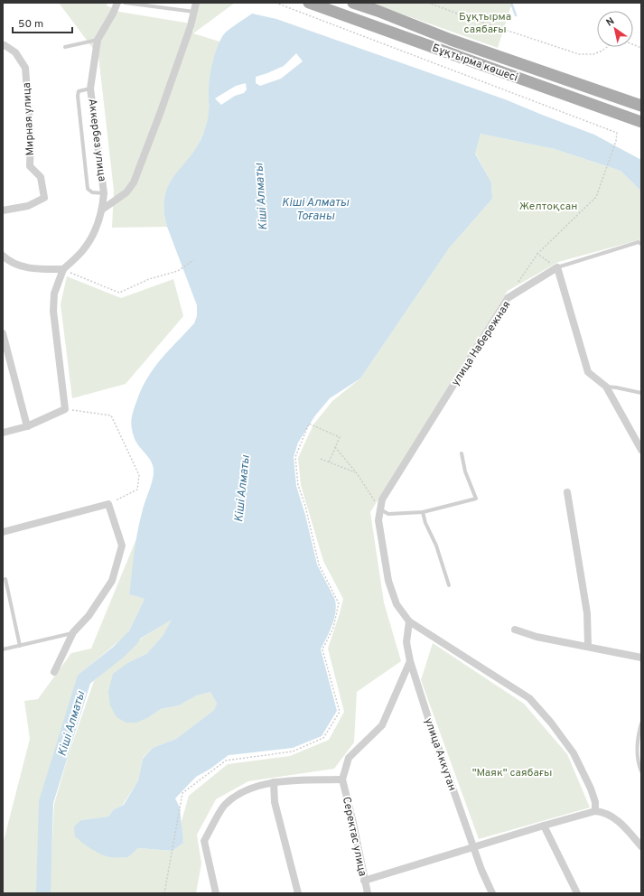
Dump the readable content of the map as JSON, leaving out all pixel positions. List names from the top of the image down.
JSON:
{
  "streets": {
    "main road": ["Бұқтырма көшесі"],
    "street": [
      "Мирная улица",
      "Аккербез улица",
      "улица Набережная",
      "улица Аккутан",
      "Серектас улица"
    ]
  },
  "crossings": [
    ["улица Набережная", "улица Аккутан"]
  ],
  "water": ["Кіші Алматы", "Кіші Алматы Тоғаны"],
  "parks": ["Бұқтырма саябағы", "Желтоқсан", "\"Маяк\" саябағы"],
  "scale_bar": "50 m",
  "north": "top left"
}
